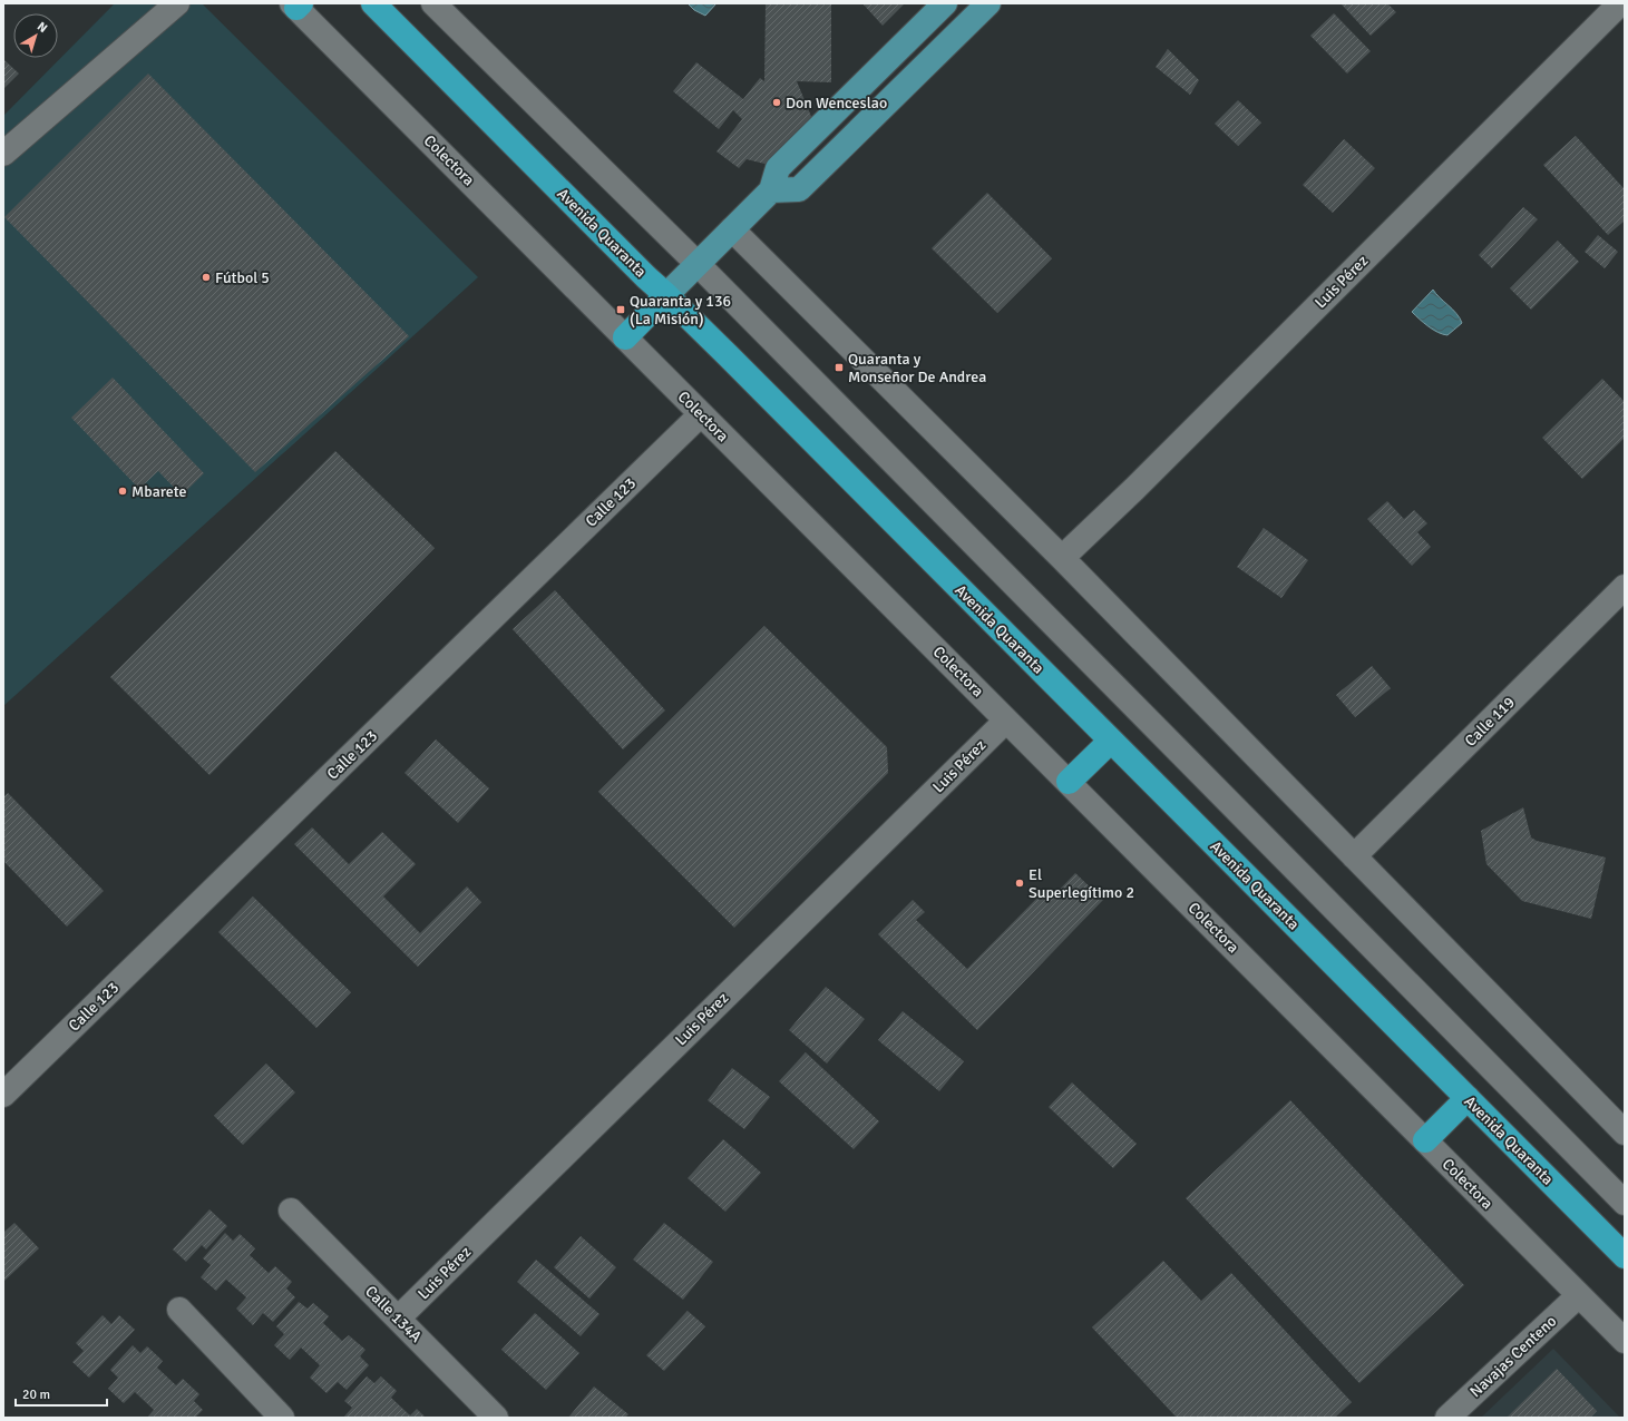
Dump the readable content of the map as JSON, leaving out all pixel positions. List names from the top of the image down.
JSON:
{
  "streets": {
    "highway": ["Avenida Quaranta"],
    "street": [
      "Colectora",
      "Luis Pérez",
      "Calle 123",
      "Calle 119",
      "Calle 134A",
      "Navajas Centeno"
    ]
  },
  "crossings": [
    ["Colectora", "Luis Pérez"],
    ["Colectora", "Calle 123"],
    ["Colectora", "Navajas Centeno"],
    ["Luis Pérez", "Calle 134A"]
  ],
  "places": {
    "other": [
      "Don Wenceslao",
      "Fútbol 5",
      "Mbarete",
      "El Superlegítimo 2"
    ],
    "transit": ["Quaranta y 136 (La Misión)", "Quaranta y Monseñor De Andrea"]
  },
  "scale_bar": "20 m",
  "north": "top right"
}
